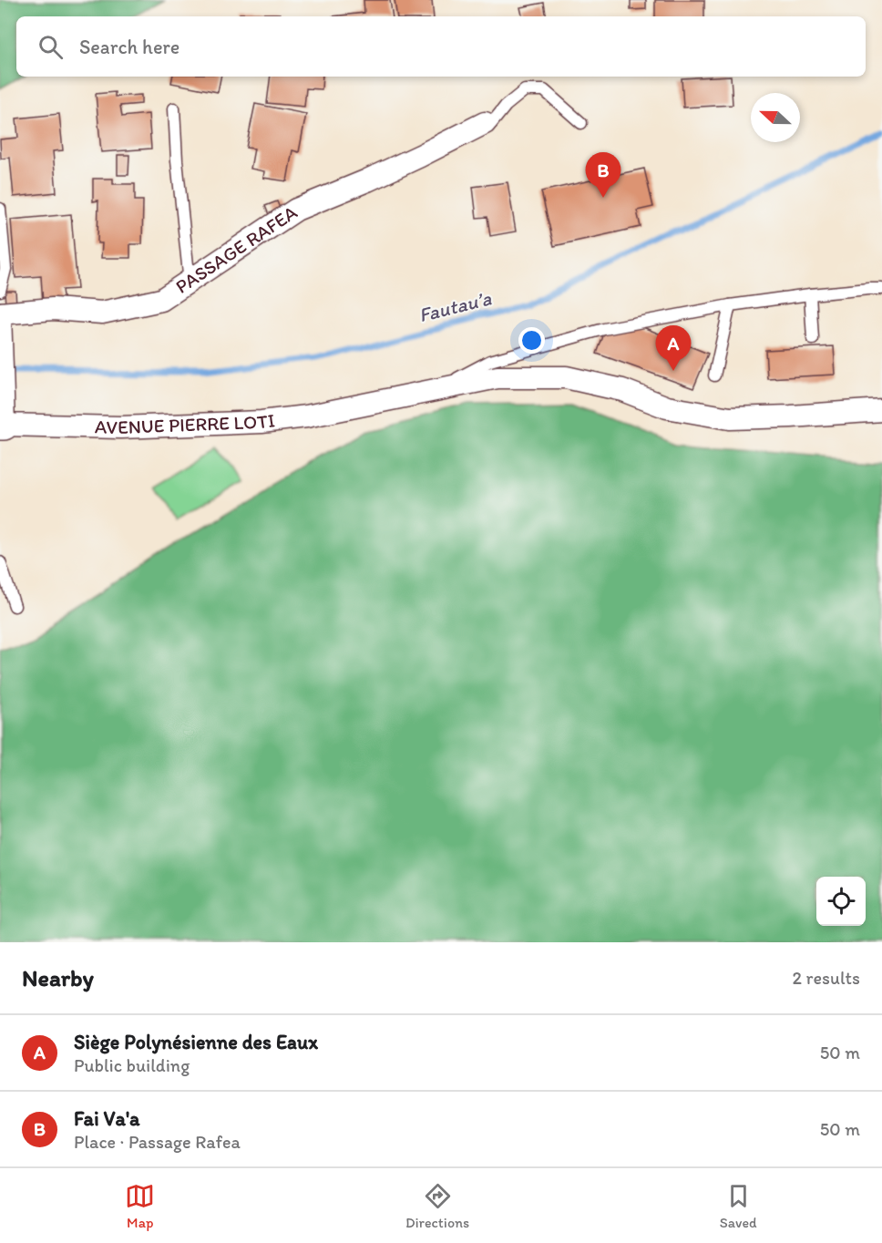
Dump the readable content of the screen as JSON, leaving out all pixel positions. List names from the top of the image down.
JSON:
{
  "streets": {
    "street": ["PASSAGE RAFEA", "AVENUE PIERRE LOTI"]
  },
  "crossings": [
    ["PASSAGE RAFEA", "AVENUE PIERRE LOTI"]
  ],
  "water": ["Fautau’a"],
  "north": "left",
  "page": {
    "search": "Search here",
    "pins": ["B", "A"],
    "heading": ["Nearby", "2 results"],
    "list": [
      {
        "mark": "A",
        "name": "Siège Polynésienne des Eaux",
        "note": "Public building",
        "value": "50 m"
      },
      {
        "mark": "B",
        "name": "Fai Va'a",
        "note": "Place · Passage Rafea",
        "value": "50 m"
      }
    ],
    "nav": ["Map", "Directions", "Saved"]
  }
}
